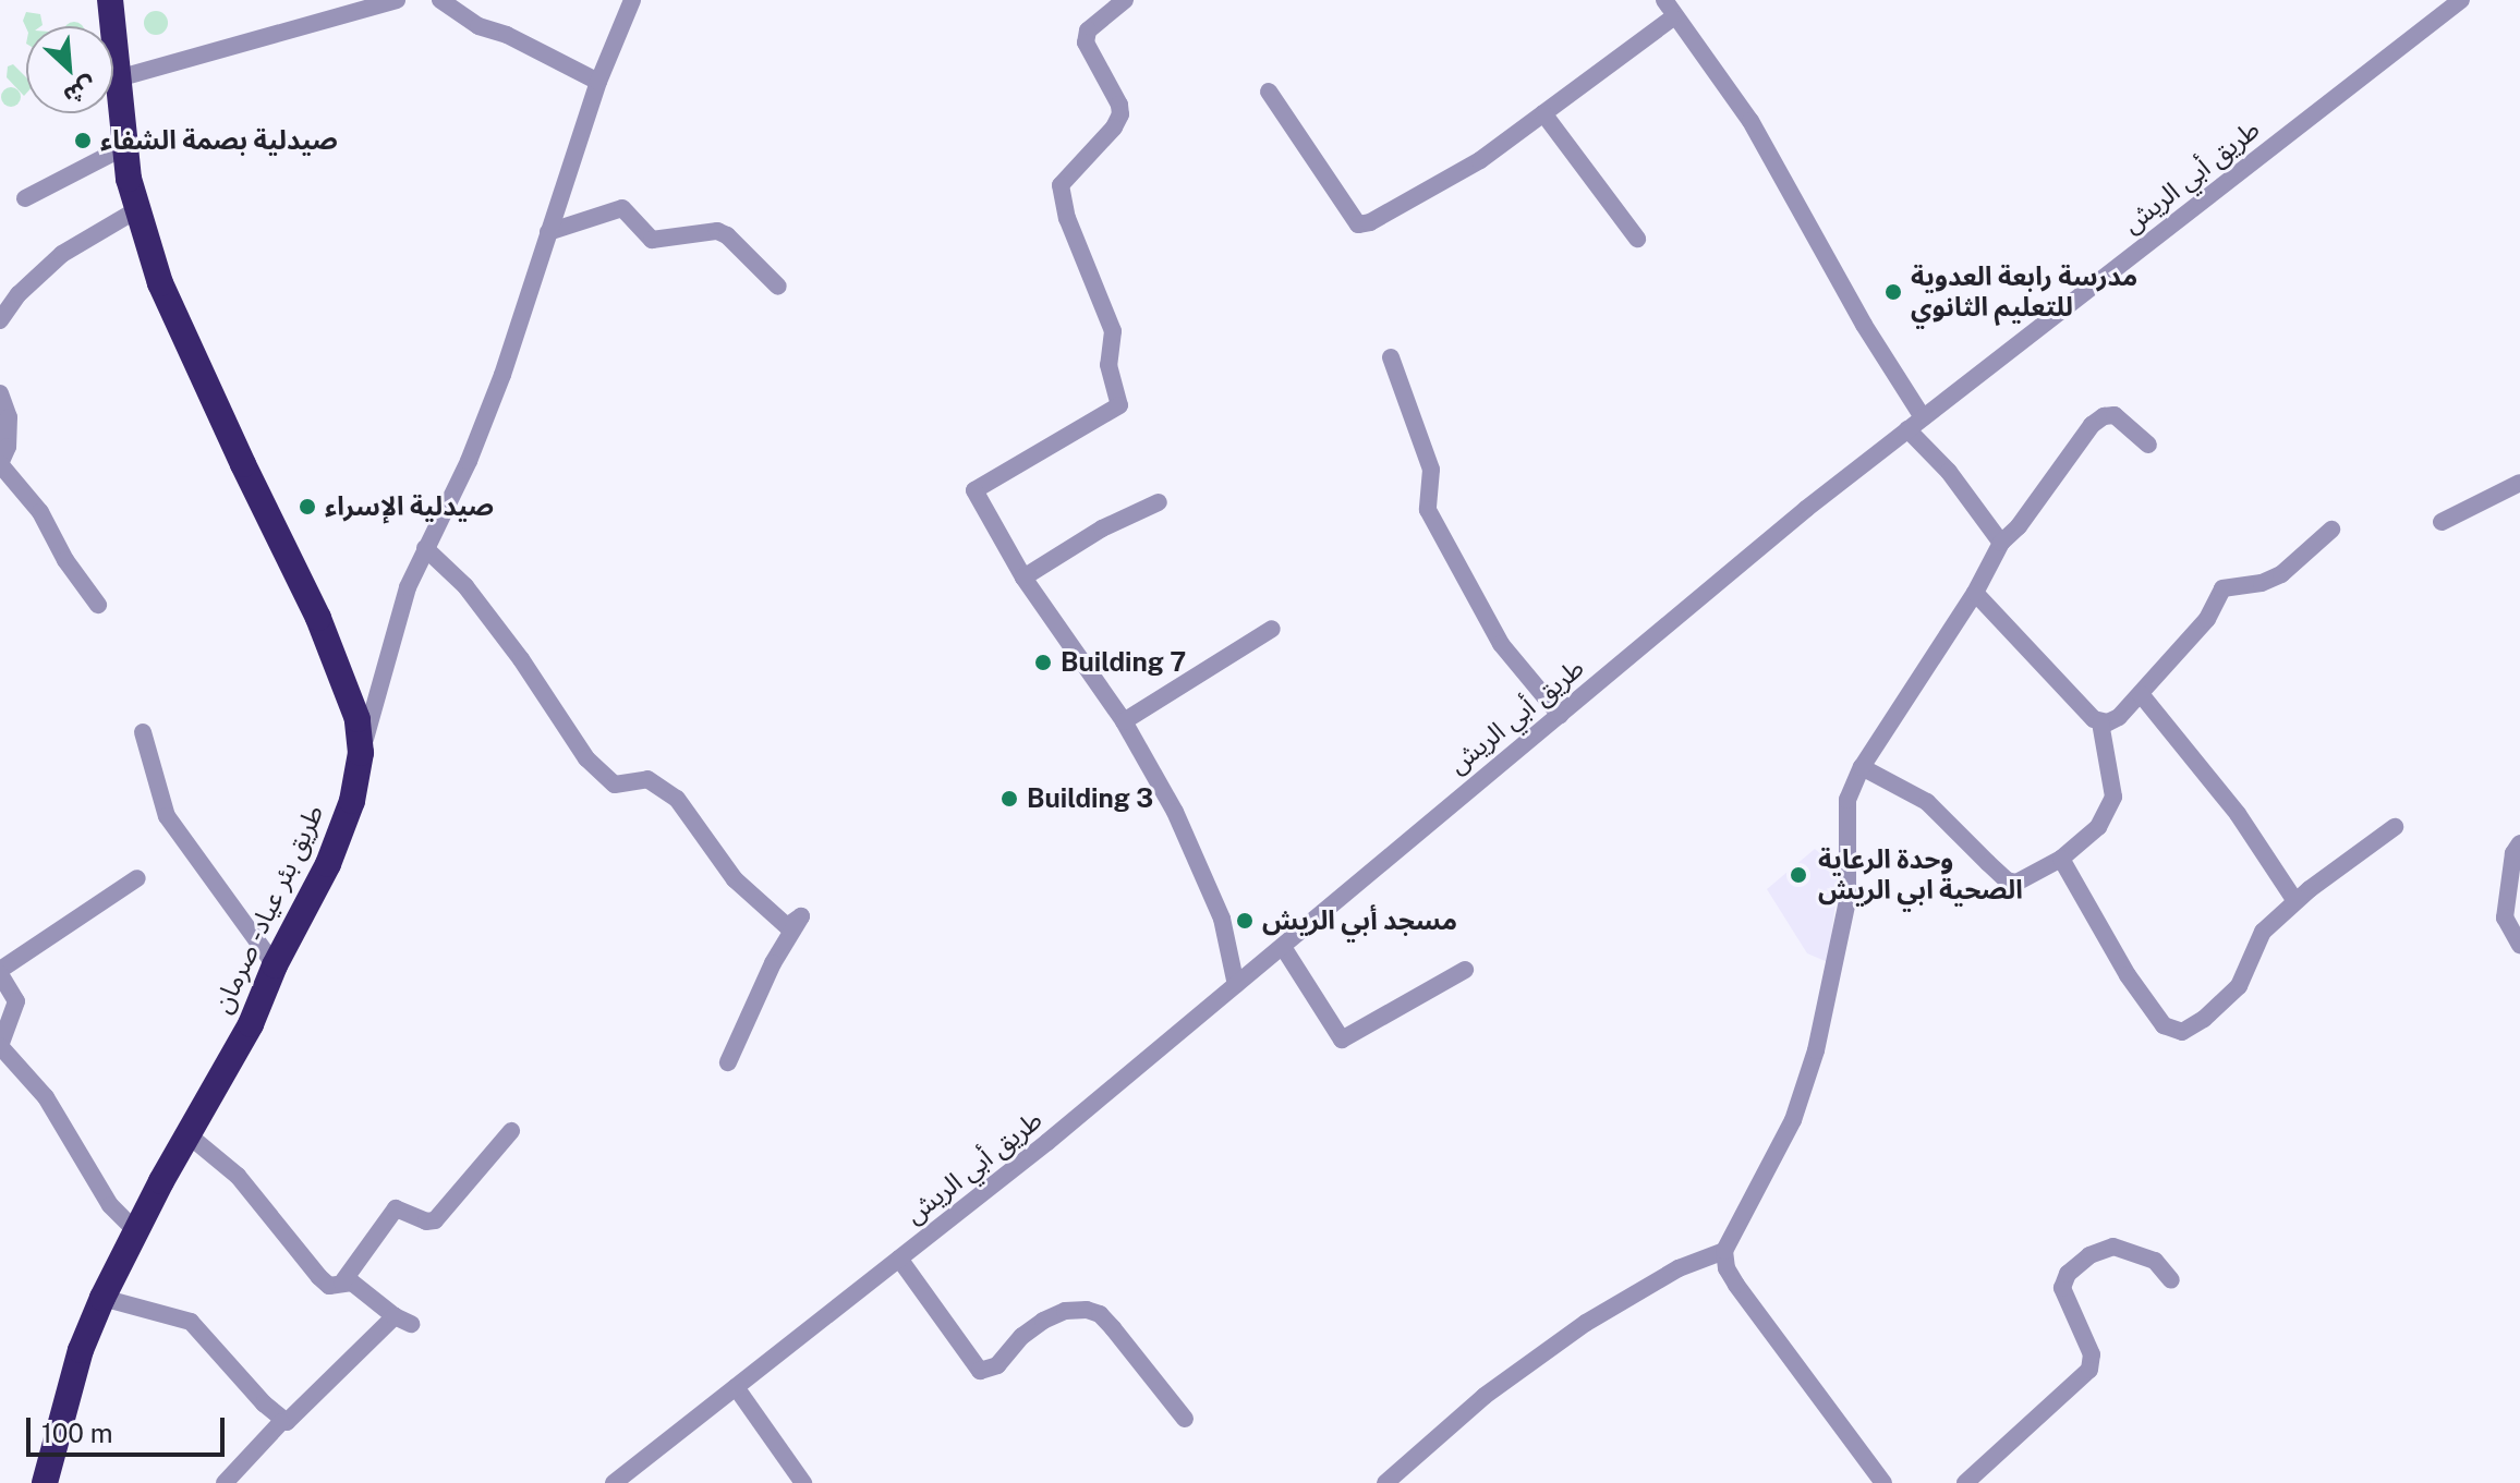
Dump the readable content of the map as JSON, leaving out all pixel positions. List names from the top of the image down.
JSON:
{
  "streets": {
    "highway": ["طريق بئر عياد - صرمان"],
    "street": ["طريق أبي الريش"]
  },
  "places": [
    "صيدلية بصمة الشفاء",
    "مدرسة رابعة العدوية للتعليم الثانوي",
    "صيدلية الإسراء",
    "Building 7",
    "Building 3",
    "وحدة الرعاية الصحية ابي الريش",
    "مسجد أبي الريش"
  ],
  "scale_bar": "100 m",
  "north": "bottom right"
}
